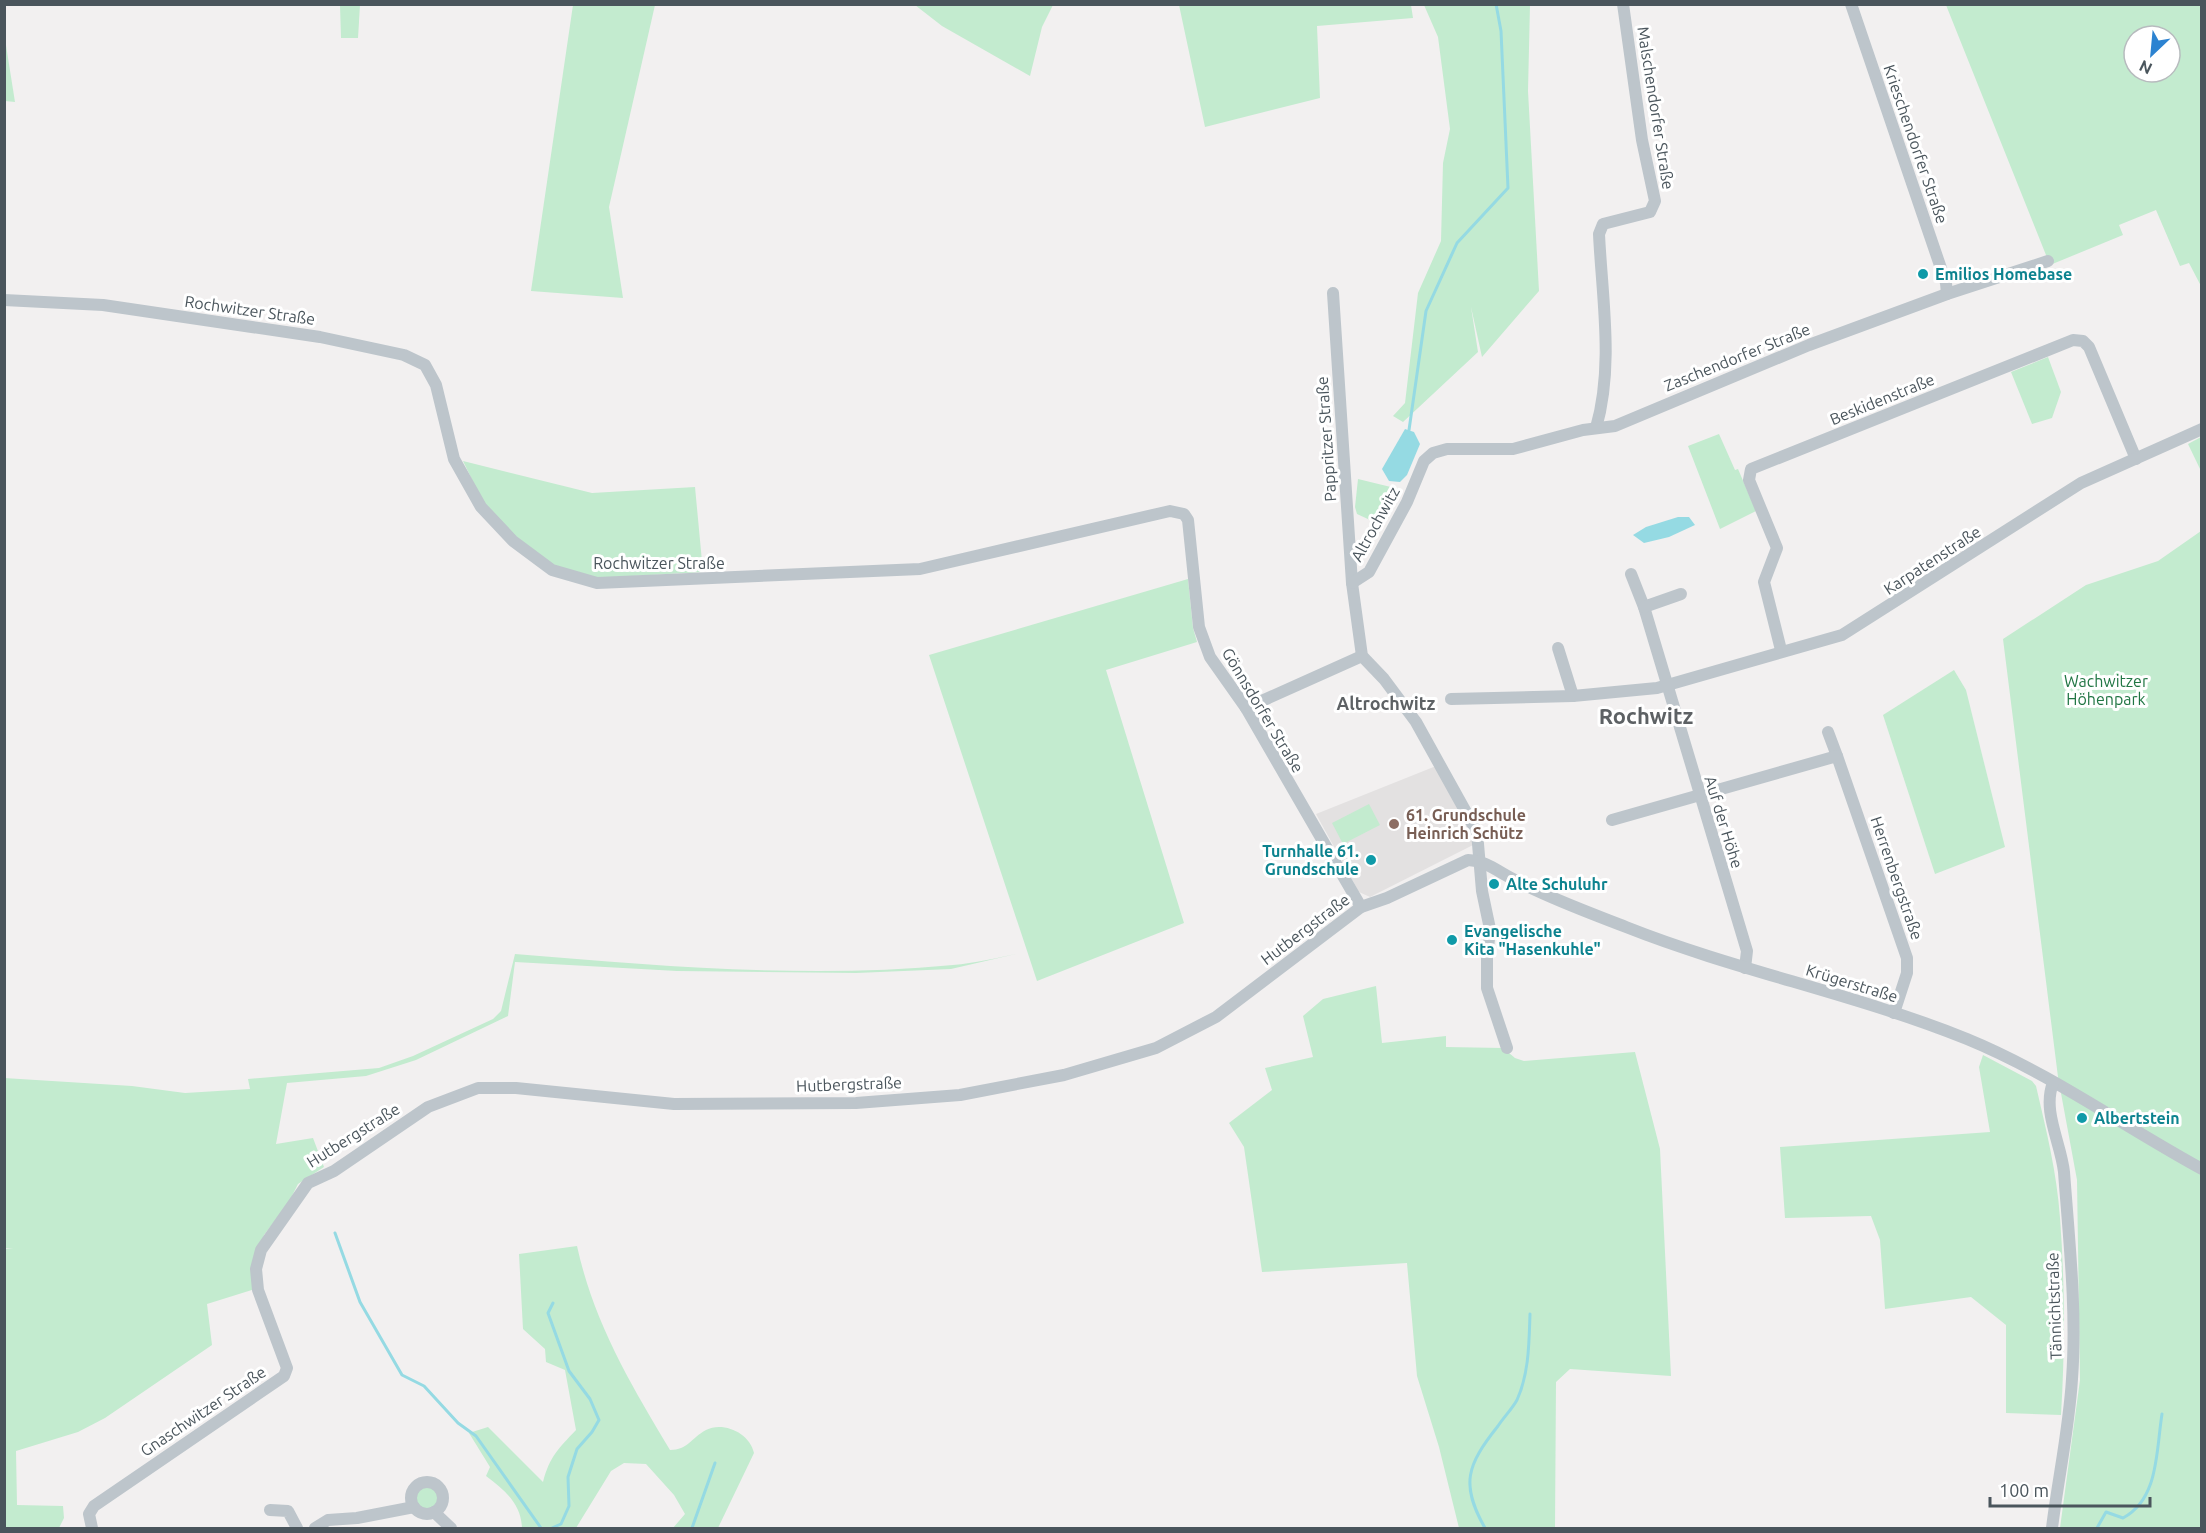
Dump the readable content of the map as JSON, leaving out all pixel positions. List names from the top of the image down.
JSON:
{
  "streets": {
    "street": [
      "Malschendorfer Straße",
      "Krieschendorfer Straße",
      "Rochwitzer Straße",
      "Zaschendorfer Straße",
      "Beskidenstraße",
      "Pappritzer Straße",
      "Altrochwitz",
      "Karpatenstraße",
      "Gönnsdorfer Straße",
      "Auf der Höhe",
      "Herrenbergstraße",
      "Hutbergstraße",
      "Krügerstraße",
      "Tännichtstraße",
      "Gnaschwitzer Straße"
    ]
  },
  "crossings": [
    ["Malschendorfer Straße", "Zaschendorfer Straße"],
    ["Krieschendorfer Straße", "Zaschendorfer Straße"],
    ["Rochwitzer Straße", "Gönnsdorfer Straße"],
    ["Zaschendorfer Straße", "Altrochwitz"],
    ["Beskidenstraße", "Karpatenstraße"],
    ["Pappritzer Straße", "Altrochwitz"],
    ["Karpatenstraße", "Auf der Höhe"],
    ["Gönnsdorfer Straße", "Hutbergstraße"],
    ["Auf der Höhe", "Krügerstraße"],
    ["Herrenbergstraße", "Krügerstraße"],
    ["Hutbergstraße", "Krügerstraße"],
    ["Hutbergstraße", "Gnaschwitzer Straße"],
    ["Krügerstraße", "Tännichtstraße"]
  ],
  "districts": ["Altrochwitz", "Rochwitz"],
  "parks": ["Wachwitzer Höhenpark"],
  "places": [
    "Emilios Homebase",
    "61. Grundschule Heinrich Schütz",
    "Turnhalle 61. Grundschule",
    "Alte Schuluhr",
    "Evangelische Kita \"Hasenkuhle\"",
    "Albertstein"
  ],
  "scale_bar": "100 m",
  "north": "bottom left"
}
